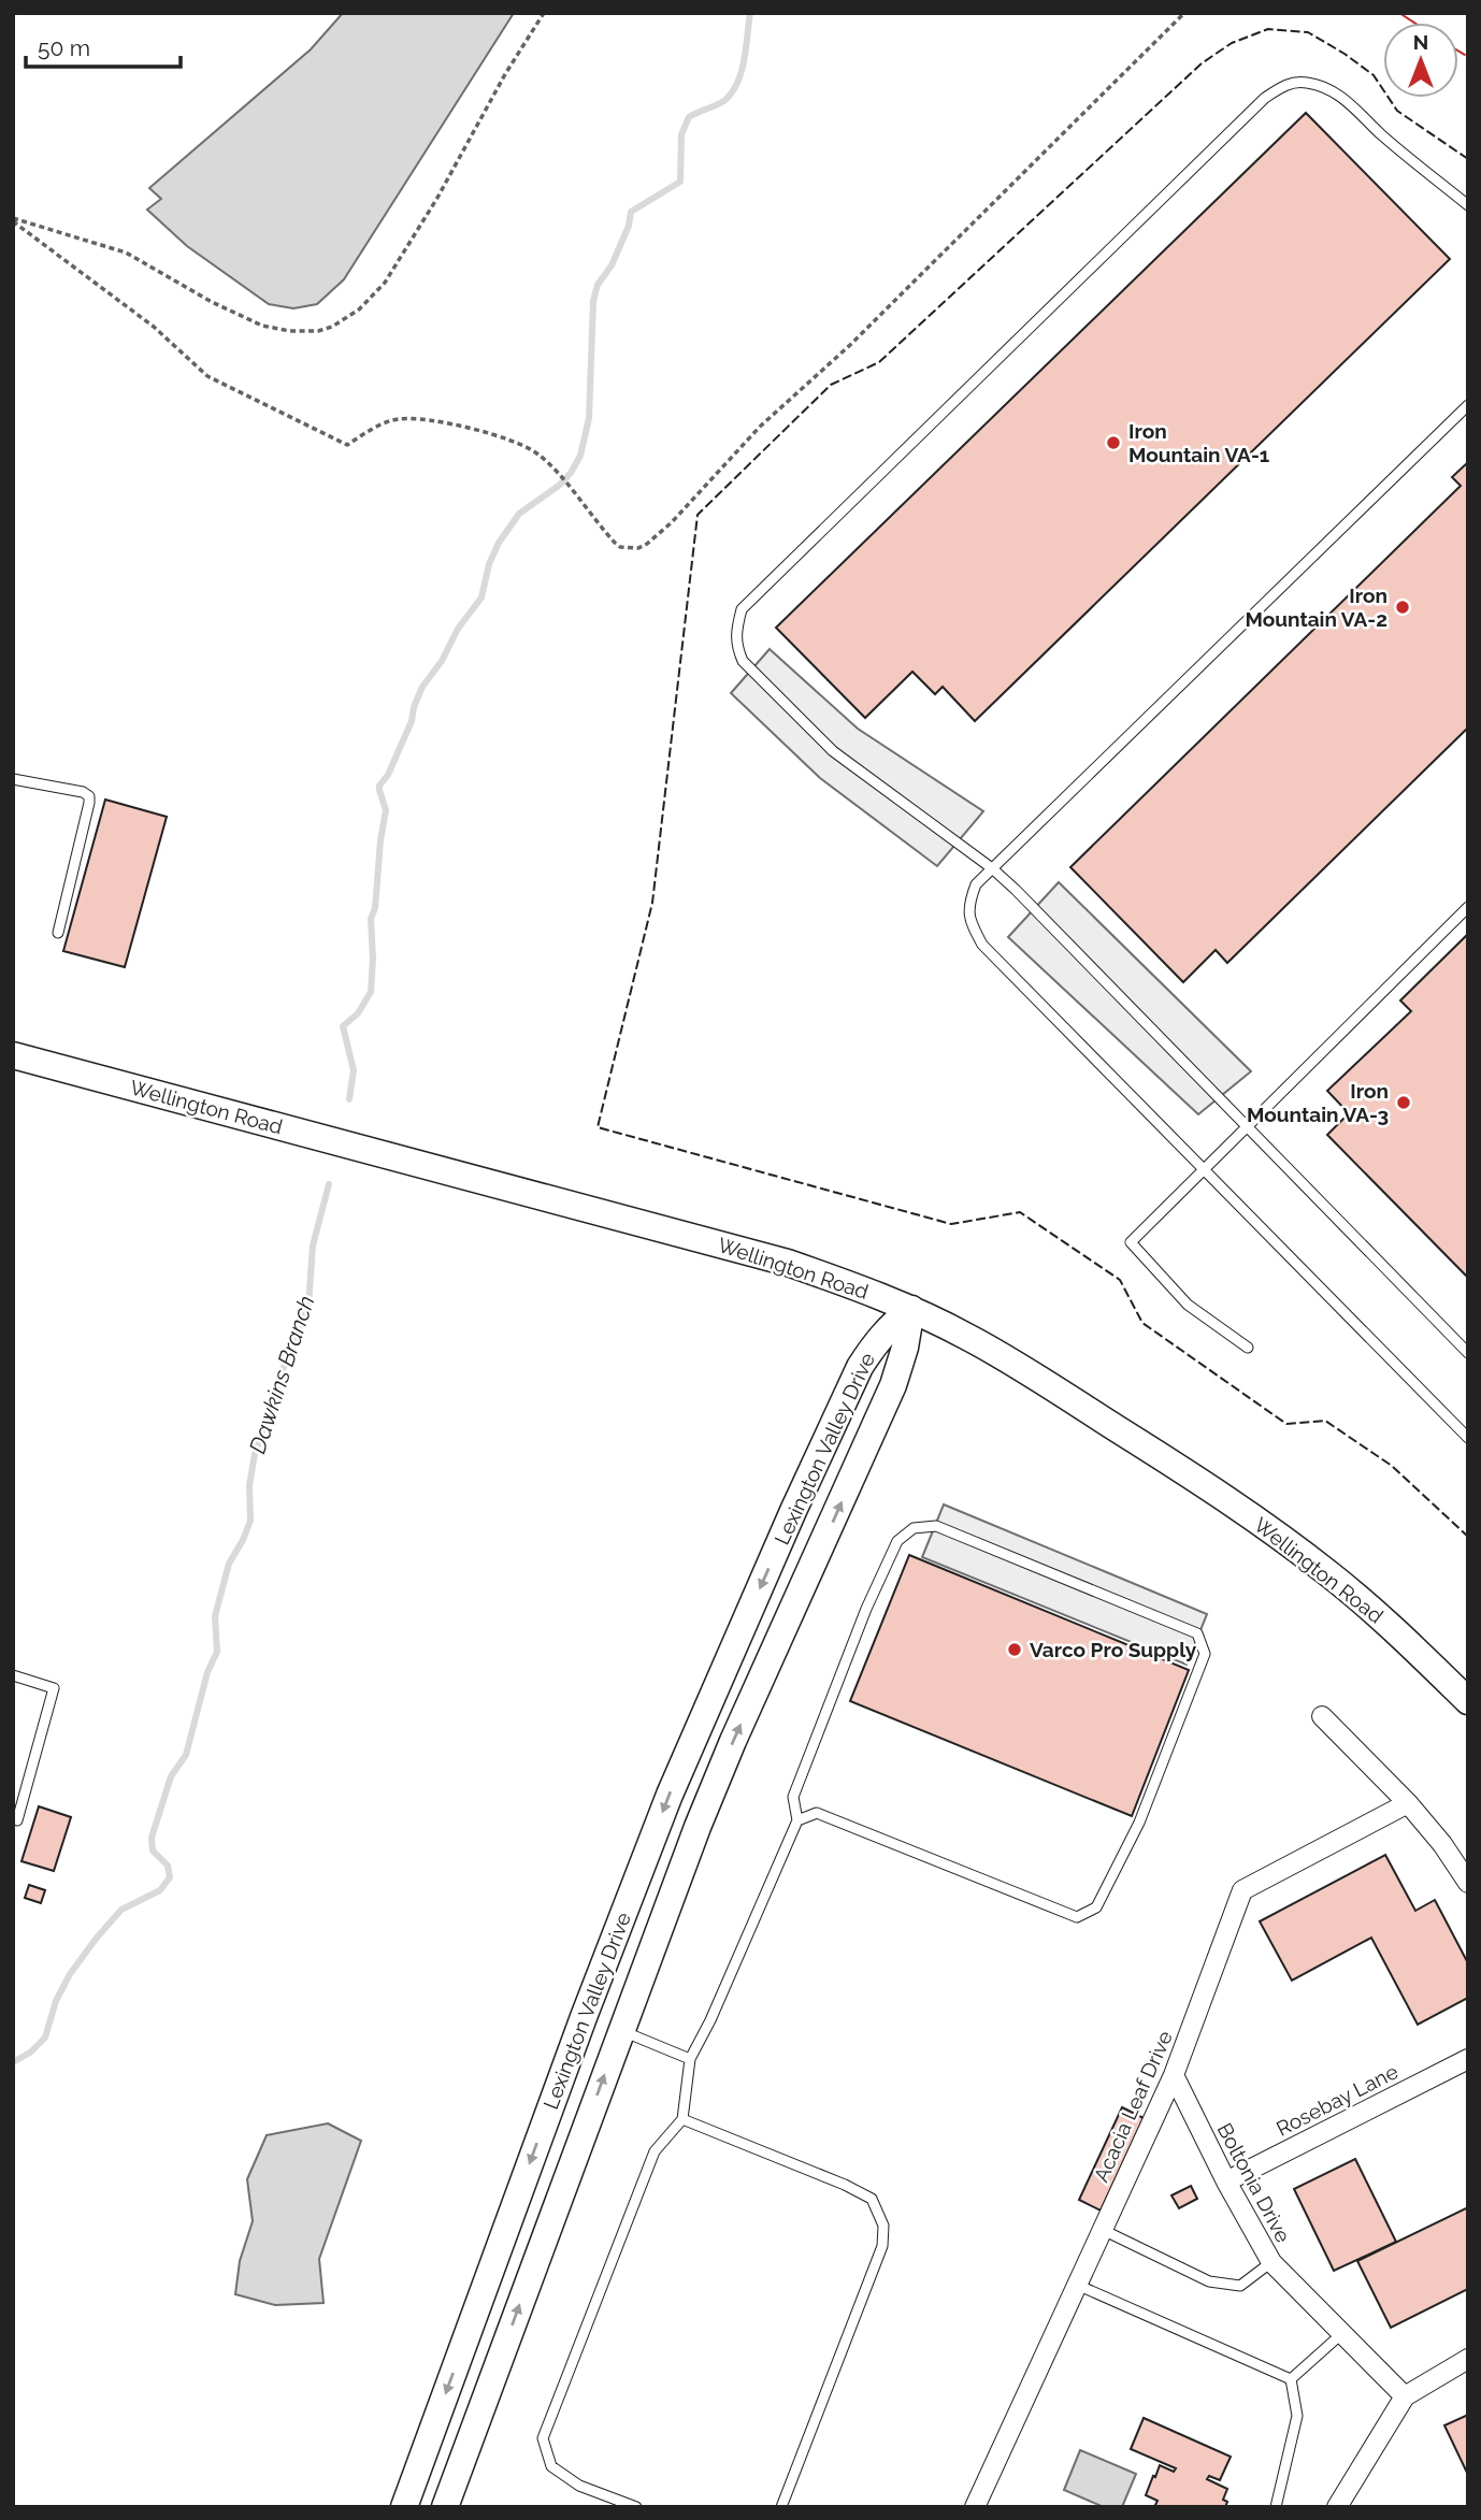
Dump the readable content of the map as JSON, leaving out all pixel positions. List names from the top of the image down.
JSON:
{
  "streets": {
    "street": [
      "Wellington Road",
      "Lexington Valley Drive",
      "Rosebay Lane",
      "Acacia Leaf Drive",
      "Boltonia Drive"
    ]
  },
  "crossings": [
    ["Wellington Road", "Lexington Valley Drive"],
    ["Rosebay Lane", "Boltonia Drive"],
    ["Acacia Leaf Drive", "Boltonia Drive"]
  ],
  "water": ["Dawkins Branch"],
  "places": [
    "Iron Mountain VA-1",
    "Iron Mountain VA-2",
    "Iron Mountain VA-3",
    "Varco Pro Supply"
  ],
  "scale_bar": "50 m",
  "north": "top"
}
